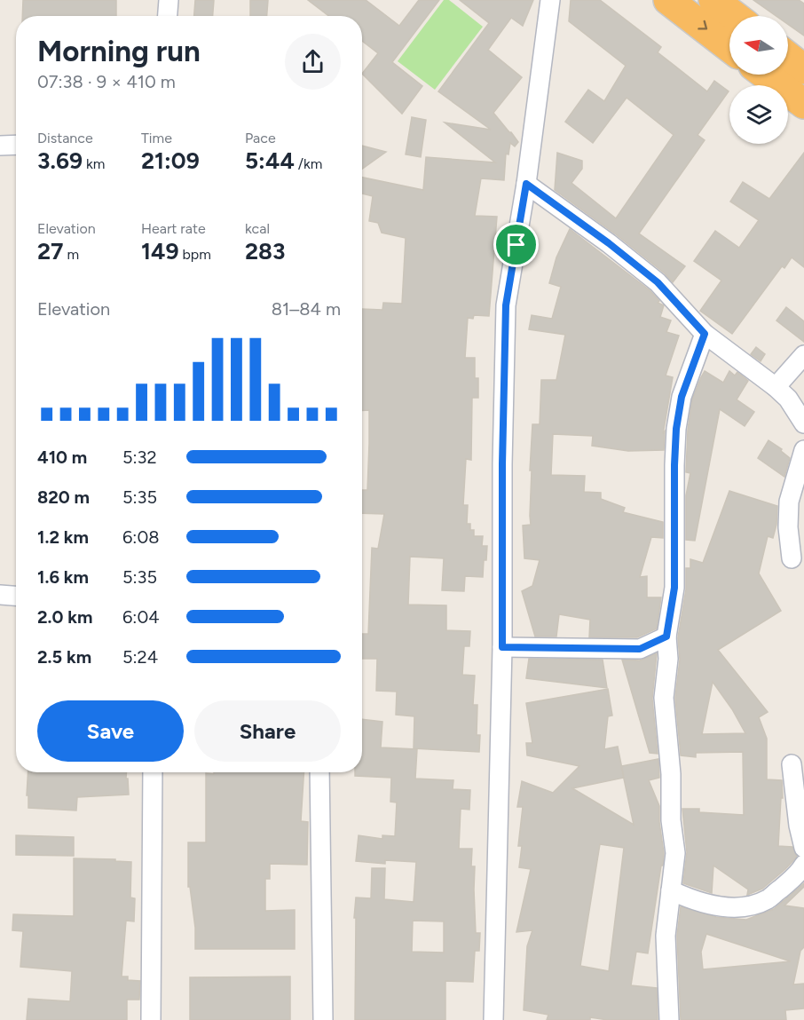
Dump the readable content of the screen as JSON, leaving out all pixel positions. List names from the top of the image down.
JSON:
{
  "north": "left",
  "page": {
    "heading": ["Morning run", "07:38 · 9 × 410 m"],
    "stats": [
      ["Distance", "3.69 km"],
      ["Time", "21:09"],
      ["Pace", "5:44 /km"],
      ["Elevation", "27 m"],
      ["Heart rate", "149 bpm"],
      ["kcal", "283"]
    ],
    "chart": ["Elevation", "81–84 m"],
    "list": [
      {
        "name": "410 m",
        "note": "5:32"
      },
      {
        "name": "820 m",
        "note": "5:35"
      },
      {
        "name": "1.2 km",
        "note": "6:08"
      },
      {
        "name": "1.6 km",
        "note": "5:35"
      },
      {
        "name": "2.0 km",
        "note": "6:04"
      },
      {
        "name": "2.5 km",
        "note": "5:24"
      }
    ],
    "buttons": ["Save", "Share"]
  }
}
